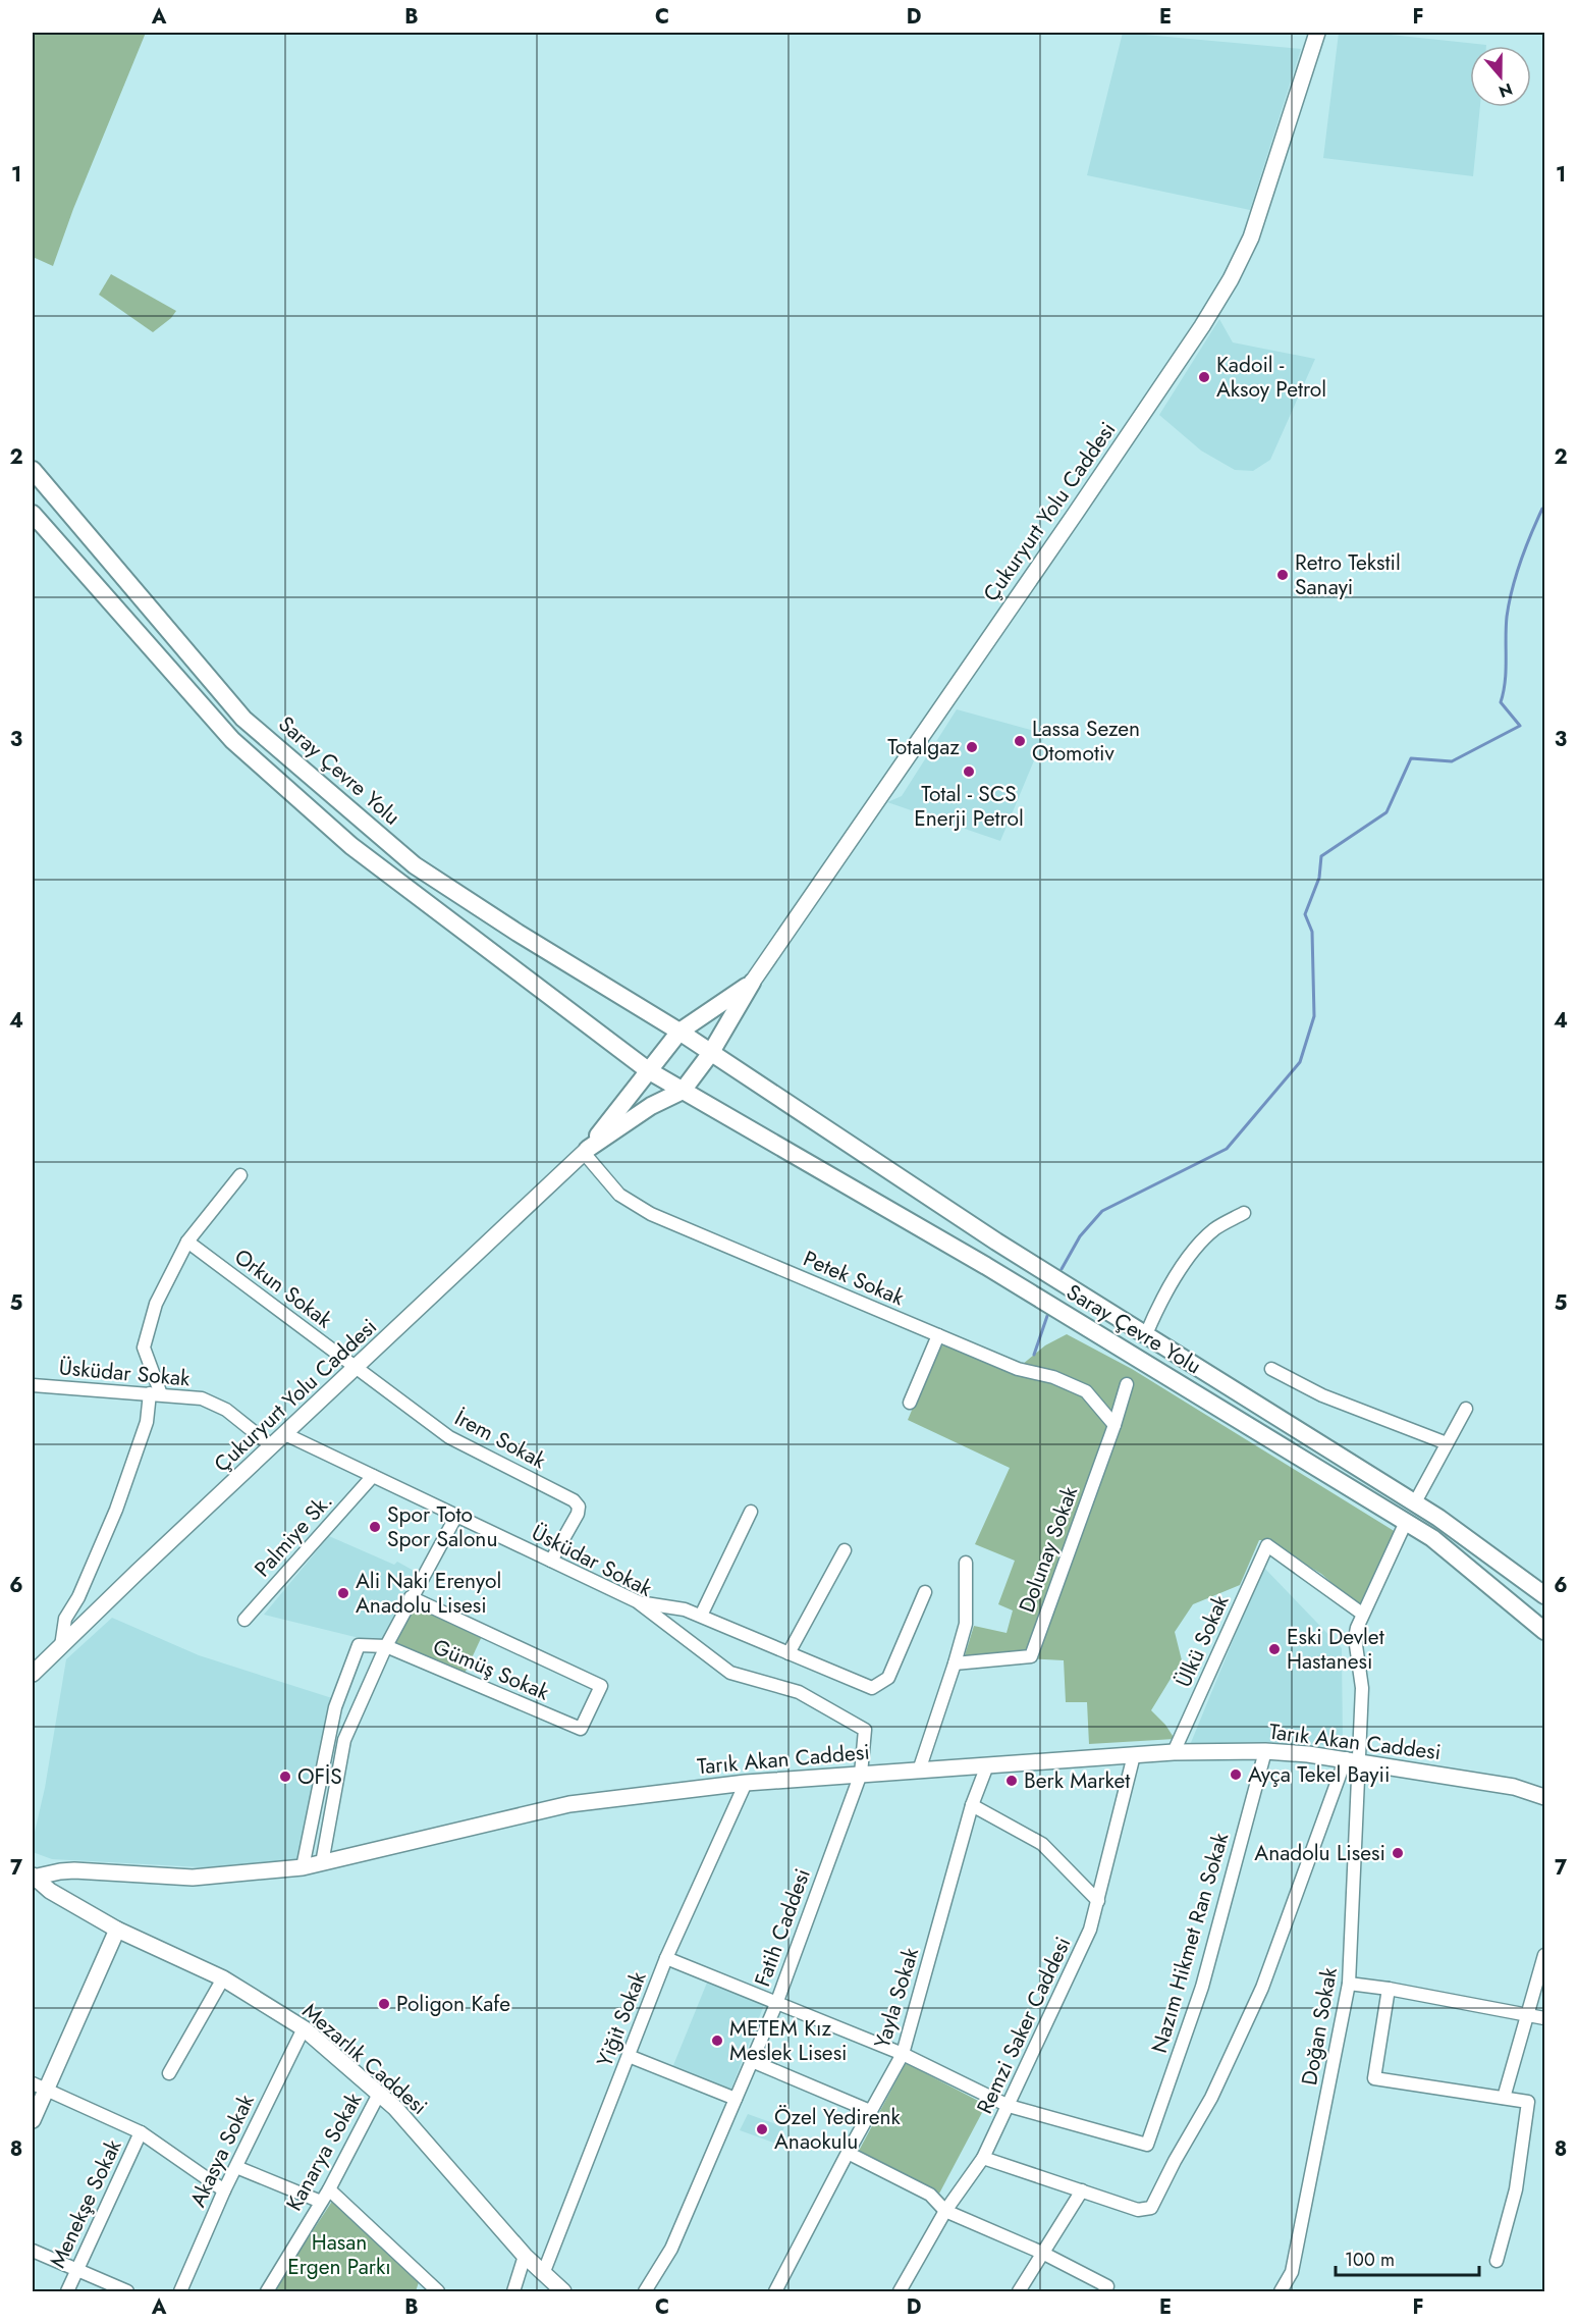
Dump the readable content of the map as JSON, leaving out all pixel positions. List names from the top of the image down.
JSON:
{
  "streets": {
    "highway": ["Saray Çevre Yolu"],
    "main road": ["Çukuryurt Yolu Caddesi", "Tarık Akan Caddesi", "Mezarlık Caddesi"],
    "street": [
      "Petek Sokak",
      "Orkun Sokak",
      "Üsküdar Sokak",
      "İrem Sokak",
      "Palmiye Sk.",
      "Dolunay Sokak",
      "Ülkü Sokak",
      "Gümüş Sokak",
      "Fatih Caddesi",
      "Nazım Hikmet Ran Sokak",
      "Yayla Sokak",
      "Yiğit Sokak",
      "Remzi Saker Caddesi",
      "Doğan Sokak",
      "Akasya Sokak",
      "Kanarya Sokak",
      "Menekşe Sokak"
    ]
  },
  "crossings": [
    ["Çukuryurt Yolu Caddesi", "Petek Sokak"],
    ["Çukuryurt Yolu Caddesi", "Orkun Sokak"],
    ["Çukuryurt Yolu Caddesi", "Üsküdar Sokak"],
    ["Çukuryurt Yolu Caddesi", "İrem Sokak"],
    ["Saray Çevre Yolu", "Doğan Sokak"],
    ["Petek Sokak", "Dolunay Sokak"],
    ["Orkun Sokak", "İrem Sokak"],
    ["Üsküdar Sokak", "İrem Sokak"],
    ["Üsküdar Sokak", "Palmiye Sk."],
    ["Üsküdar Sokak", "Tarık Akan Caddesi"],
    ["Üsküdar Sokak", "Fatih Caddesi"],
    ["Ülkü Sokak", "Tarık Akan Caddesi"],
    ["Ülkü Sokak", "Doğan Sokak"],
    ["Tarık Akan Caddesi", "Fatih Caddesi"],
    ["Tarık Akan Caddesi", "Nazım Hikmet Ran Sokak"],
    ["Tarık Akan Caddesi", "Yayla Sokak"],
    ["Tarık Akan Caddesi", "Yiğit Sokak"],
    ["Tarık Akan Caddesi", "Remzi Saker Caddesi"],
    ["Tarık Akan Caddesi", "Doğan Sokak"],
    ["Tarık Akan Caddesi", "Mezarlık Caddesi"],
    ["Nazım Hikmet Ran Sokak", "Remzi Saker Caddesi"],
    ["Yiğit Sokak", "Mezarlık Caddesi"],
    ["Mezarlık Caddesi", "Akasya Sokak"],
    ["Mezarlık Caddesi", "Kanarya Sokak"]
  ],
  "parks": ["Hasan Ergen Parkı"],
  "places": [
    "Kadoil - Aksoy Petrol",
    "Retro Tekstil Sanayi",
    "Lassa Sezen Otomotiv",
    "Totalgaz",
    "Total - SCS Enerji Petrol",
    "Spor Toto Spor Salonu",
    "Ali Naki Erenyol Anadolu Lisesi",
    "Eski Devlet Hastanesi",
    "Ayça Tekel Bayii",
    "OFİS",
    "Berk Market",
    "Anadolu Lisesi",
    "Poligon Kafe",
    "METEM Kız Meslek Lisesi",
    "Özel Yedirenk Anaokulu"
  ],
  "scale_bar": "100 m",
  "north": "bottom",
  "grid": {
    "columns": [
      "A",
      "B",
      "C",
      "D",
      "E",
      "F"
    ],
    "rows": [
      "1",
      "2",
      "3",
      "4",
      "5",
      "6",
      "7",
      "8"
    ]
  }
}
